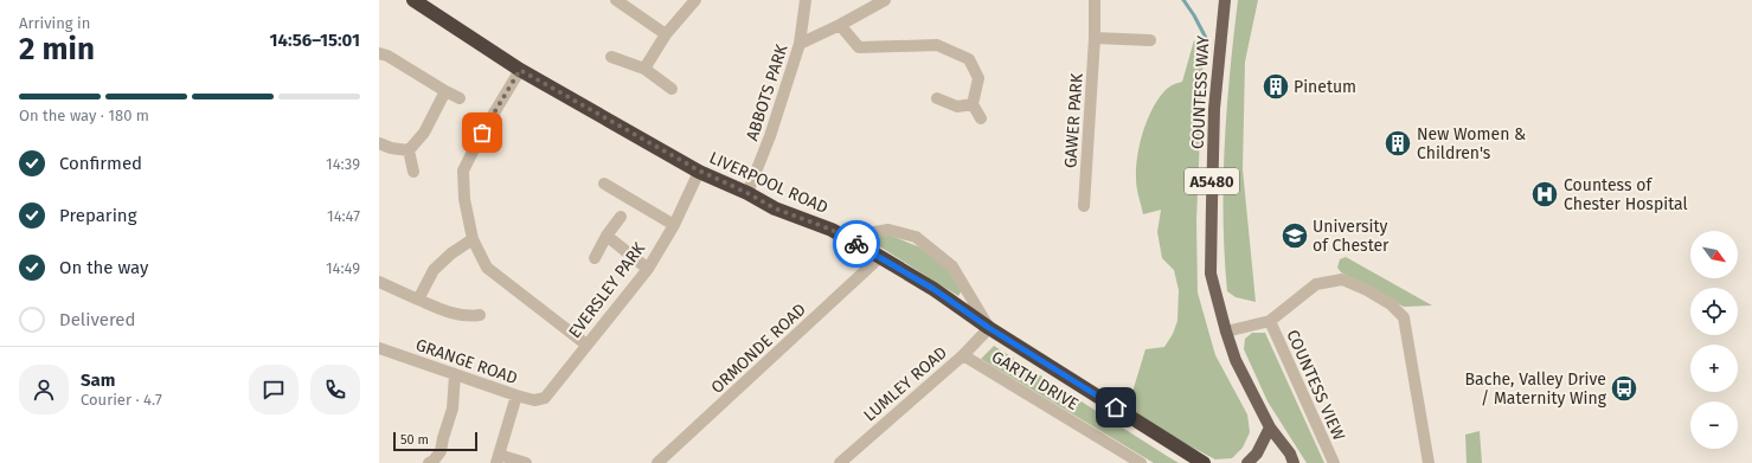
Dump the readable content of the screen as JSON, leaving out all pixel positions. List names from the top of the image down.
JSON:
{
  "streets": {
    "highway": ["LIVERPOOL ROAD"],
    "main road": ["COUNTESS WAY", "A5480"],
    "street": [
      "ABBOTS PARK",
      "GAWER PARK",
      "EVERSLEY PARK",
      "ORMONDE ROAD",
      "GRANGE ROAD",
      "GARTH DRIVE",
      "LUMLEY ROAD",
      "COUNTESS VIEW"
    ]
  },
  "crossings": [
    ["ABBOTS PARK", "LIVERPOOL ROAD"],
    ["LIVERPOOL ROAD", "EVERSLEY PARK"],
    ["LIVERPOOL ROAD", "ORMONDE ROAD"],
    ["LIVERPOOL ROAD", "LUMLEY ROAD"],
    ["EVERSLEY PARK", "GRANGE ROAD"],
    ["GARTH DRIVE", "LUMLEY ROAD"]
  ],
  "places": {
    "building": ["Pinetum", "New Women & Children's"],
    "hospital": ["Countess of Chester Hospital"],
    "school or university": ["University of Chester"],
    "bus stop": ["Bache, Valley Drive / Maternity Wing"]
  },
  "scale_bar": "50 m",
  "north": "bottom right",
  "page": {
    "heading": ["2 min", "Arriving in", "14:56–15:01"],
    "panel": ["Sam", "Courier · 4.7"],
    "bar": "On the way · 180 m",
    "list": [
      ["Confirmed", "14:39"],
      ["Preparing", "14:47"],
      ["On the way", "14:49"],
      "Delivered"
    ],
    "map_buttons": ["+", "−"],
    "scale": "50 m"
  }
}
